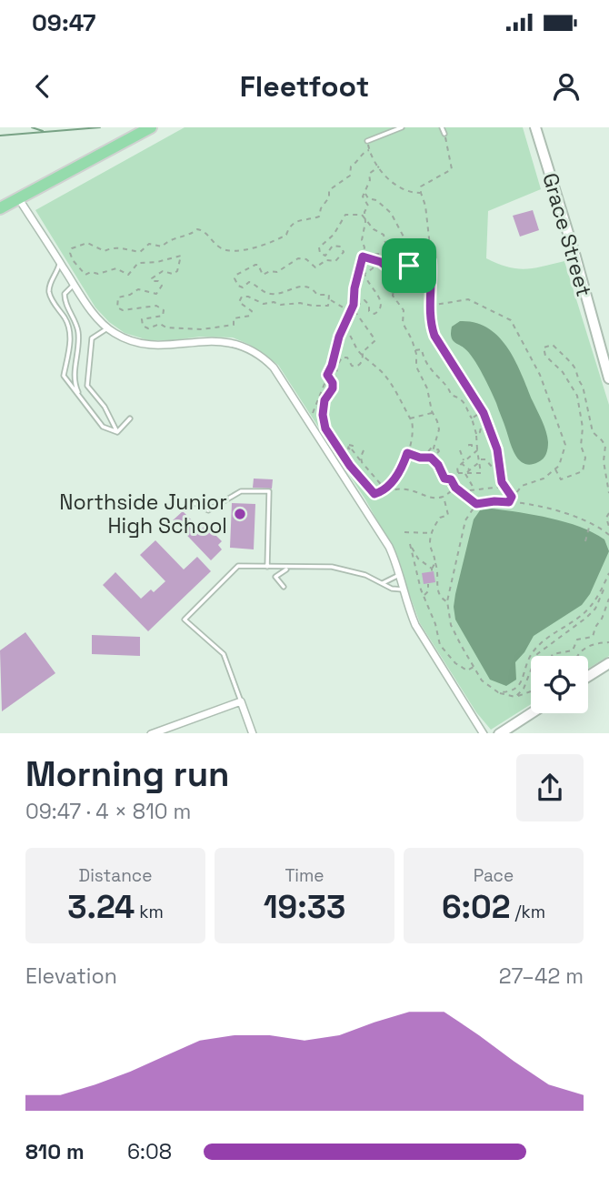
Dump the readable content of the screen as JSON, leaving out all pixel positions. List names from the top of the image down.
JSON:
{
  "streets": {
    "main road": ["Grace Street"]
  },
  "places": ["Northside Junior High School"],
  "page": {
    "status": "09:47",
    "header": "Fleetfoot",
    "heading": ["Morning run", "09:47 · 4 × 810 m"],
    "stats": [
      ["Distance", "3.24 km"],
      ["Time", "19:33"],
      ["Pace", "6:02 /km"]
    ],
    "chart": ["Elevation", "27–42 m"],
    "list": [
      {
        "name": "810 m",
        "note": "6:08"
      }
    ]
  }
}
